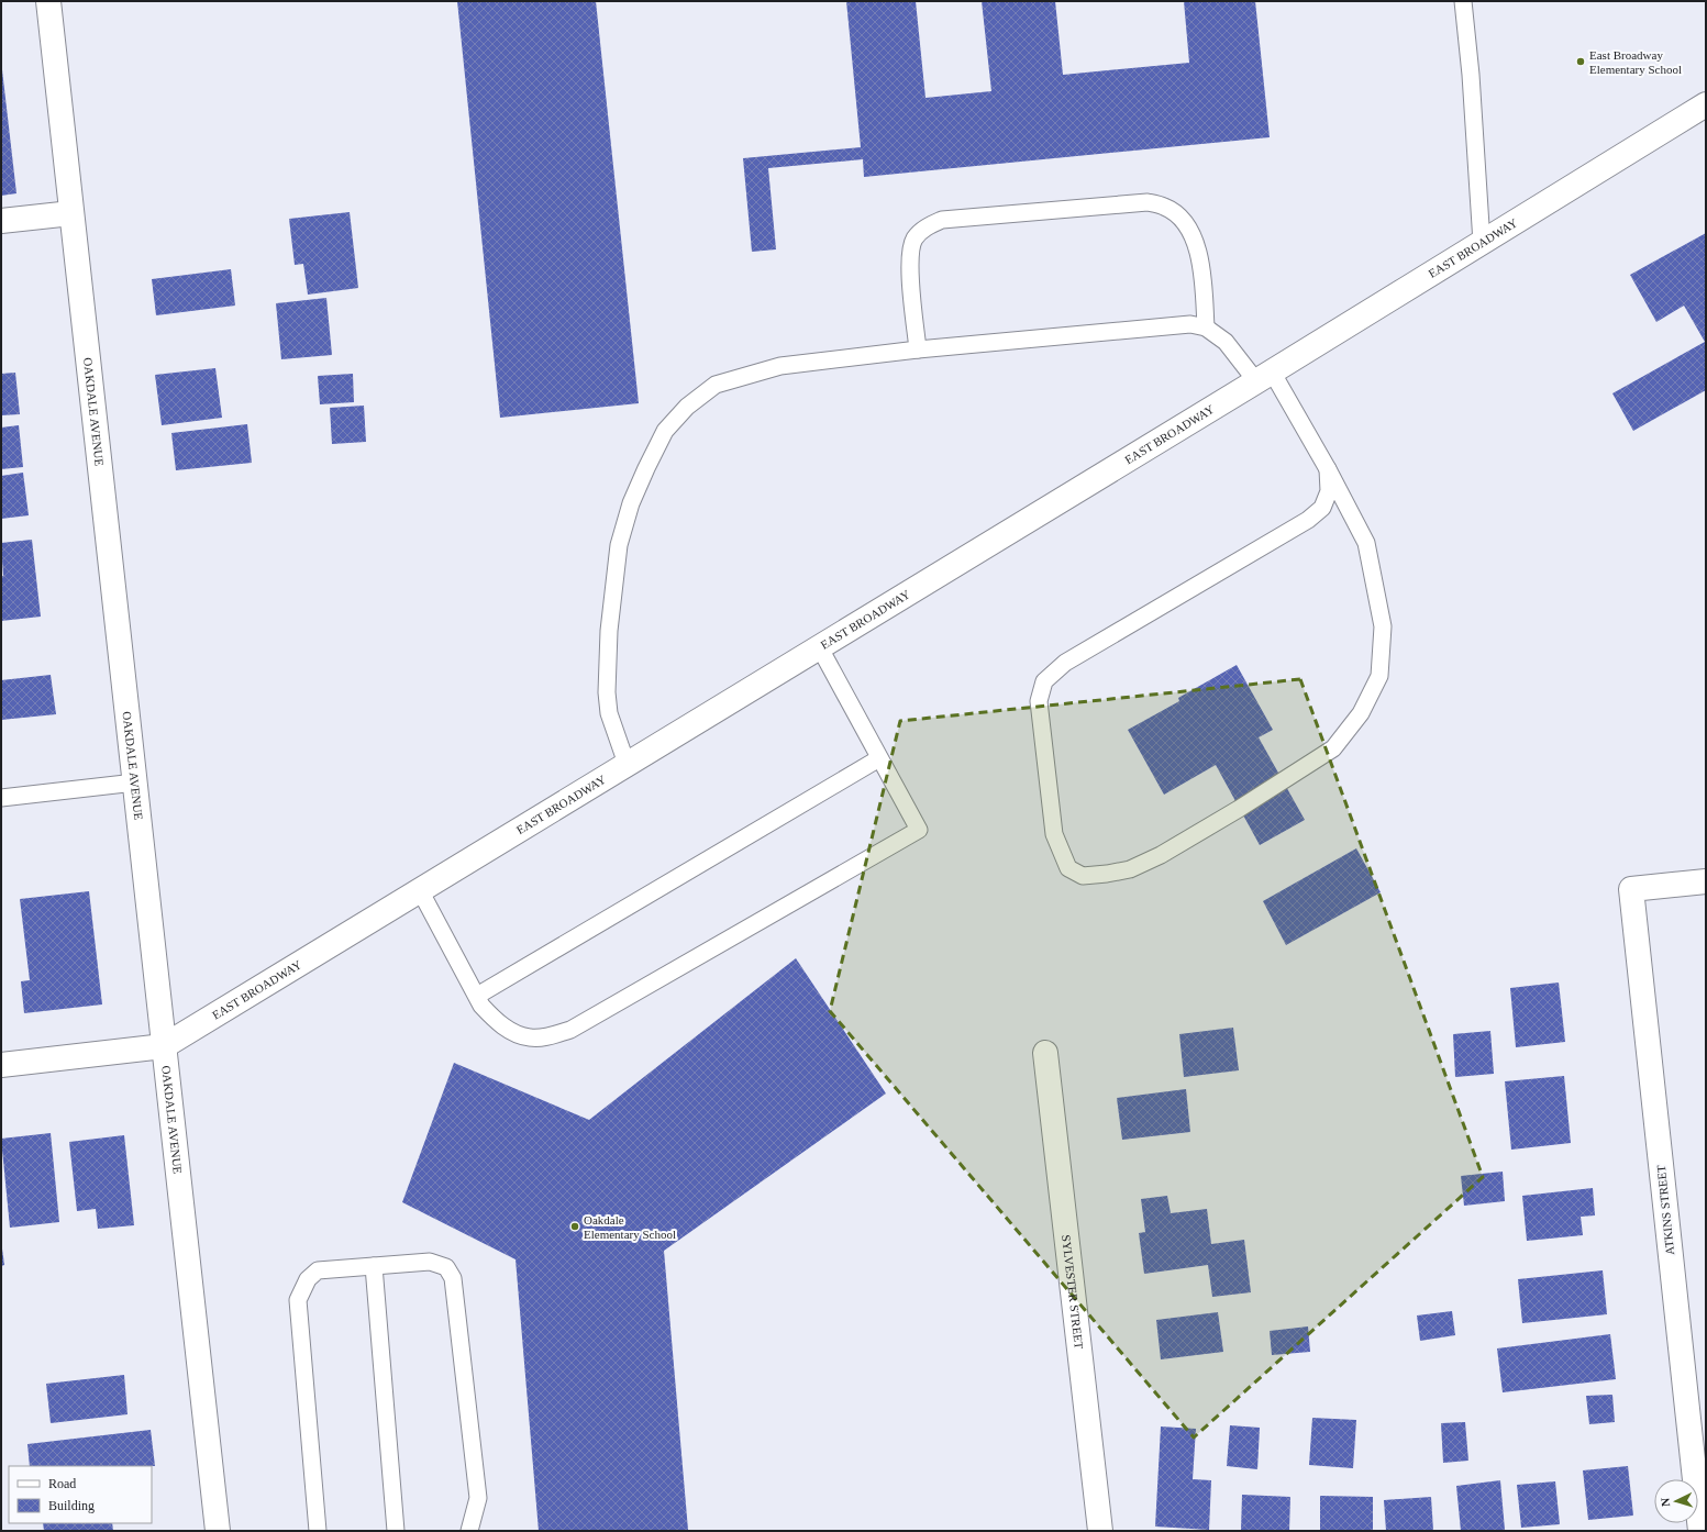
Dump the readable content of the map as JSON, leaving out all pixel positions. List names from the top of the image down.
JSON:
{
  "streets": {
    "street": [
      "EAST BROADWAY",
      "OAKDALE AVENUE",
      "ATKINS STREET",
      "SYLVESTER STREET"
    ]
  },
  "crossings": [
    ["EAST BROADWAY", "OAKDALE AVENUE"]
  ],
  "places": ["East Broadway Elementary School", "Oakdale Elementary School"],
  "legend": ["Road", "Building"],
  "north": "left"
}
